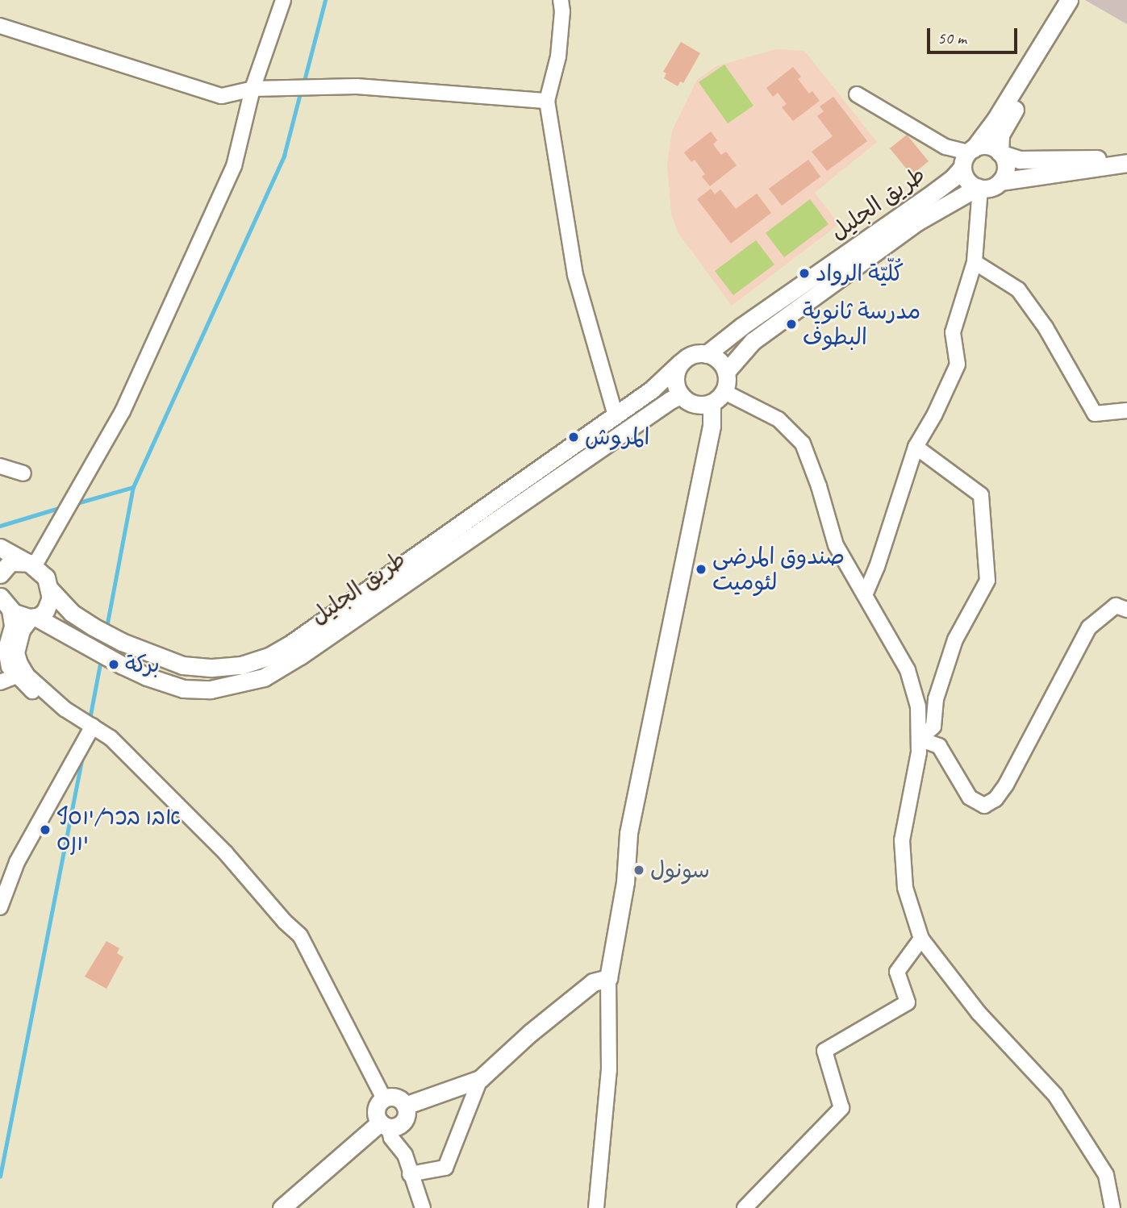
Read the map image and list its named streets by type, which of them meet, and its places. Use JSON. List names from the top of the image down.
{
  "streets": {
    "main road": ["طريق الجليل"]
  },
  "places": [
    "كُلّيّة الرواد",
    "مدرسة ثانوية البطوف",
    "المروش",
    "صندوق المرضى لئوميت",
    "بركة",
    "אבו בכר/יוסף יונס",
    "سونول"
  ],
  "scale_bar": "50 m"
}
